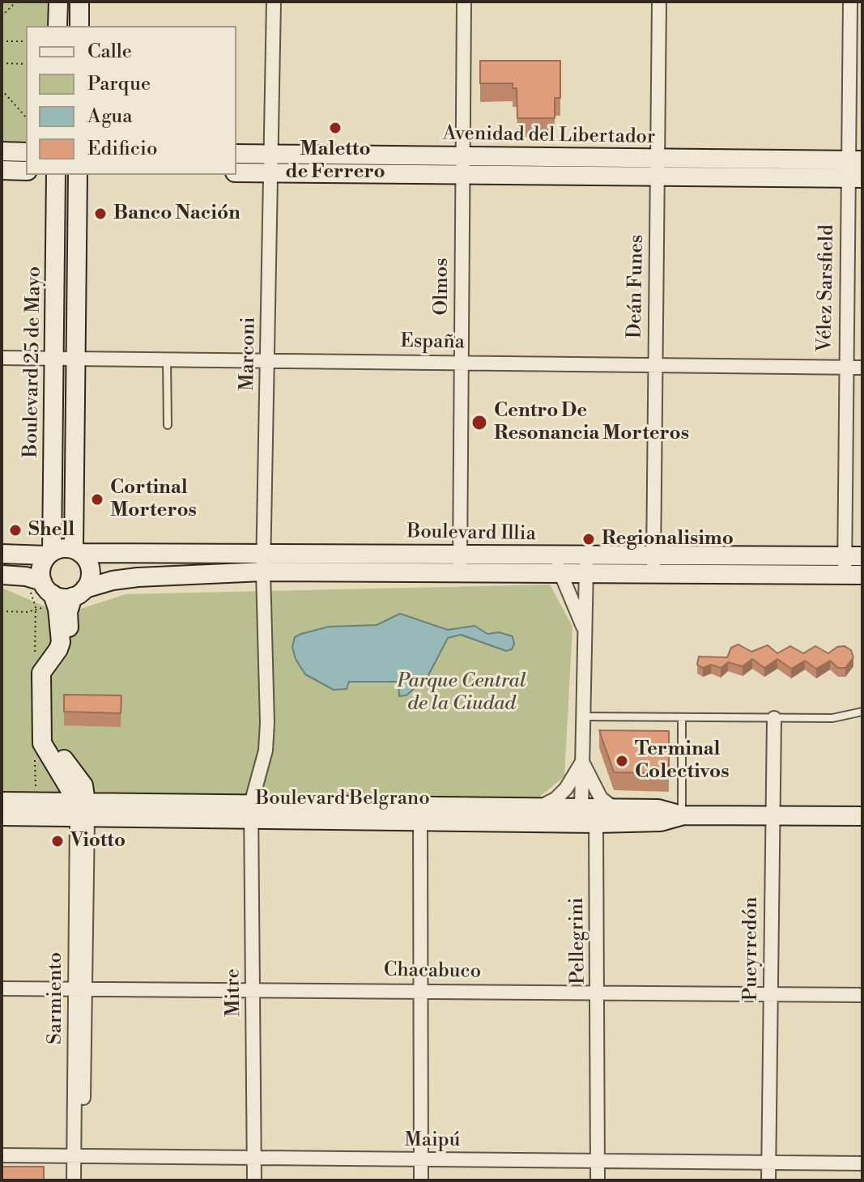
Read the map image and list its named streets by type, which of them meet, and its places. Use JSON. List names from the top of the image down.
{
  "streets": {
    "street": [
      "Avenidad del Libertador",
      "Olmos",
      "Deán Funes",
      "Vélez Sarsfield",
      "España",
      "Marconi",
      "Boulevard 25 de Mayo",
      "Boulevard Illia",
      "Boulevard Belgrano",
      "Pellegrini",
      "Pueyrredón",
      "Chacabuco",
      "Mitre",
      "Sarmiento",
      "Maipú"
    ]
  },
  "crossings": [
    ["Avenidad del Libertador", "Olmos"],
    ["Avenidad del Libertador", "Deán Funes"],
    ["Avenidad del Libertador", "Vélez Sarsfield"],
    ["Avenidad del Libertador", "Marconi"],
    ["Olmos", "España"],
    ["Olmos", "Boulevard Illia"],
    ["Deán Funes", "España"],
    ["Deán Funes", "Boulevard Illia"],
    ["Vélez Sarsfield", "España"],
    ["Vélez Sarsfield", "Boulevard Illia"],
    ["España", "Marconi"],
    ["España", "Boulevard 25 de Mayo"],
    ["Marconi", "Boulevard Illia"],
    ["Marconi", "Mitre"],
    ["Boulevard 25 de Mayo", "Boulevard Illia"],
    ["Boulevard Belgrano", "Pellegrini"],
    ["Boulevard Belgrano", "Pueyrredón"],
    ["Boulevard Belgrano", "Mitre"],
    ["Boulevard Belgrano", "Sarmiento"],
    ["Pellegrini", "Chacabuco"],
    ["Pellegrini", "Maipú"],
    ["Pueyrredón", "Chacabuco"],
    ["Pueyrredón", "Maipú"],
    ["Chacabuco", "Mitre"],
    ["Chacabuco", "Sarmiento"],
    ["Mitre", "Maipú"],
    ["Sarmiento", "Maipú"]
  ],
  "parks": ["Parque Central de la Ciudad"],
  "places": [
    "Maletto de Ferrero",
    "Banco Nación",
    "Centro De Resonancia Morteros",
    "Cortinal Morteros",
    "Shell",
    "Regionalisimo",
    "Terminal Colectivos",
    "Viotto"
  ],
  "legend": [
    "Calle",
    "Parque",
    "Agua",
    "Edificio"
  ]
}
